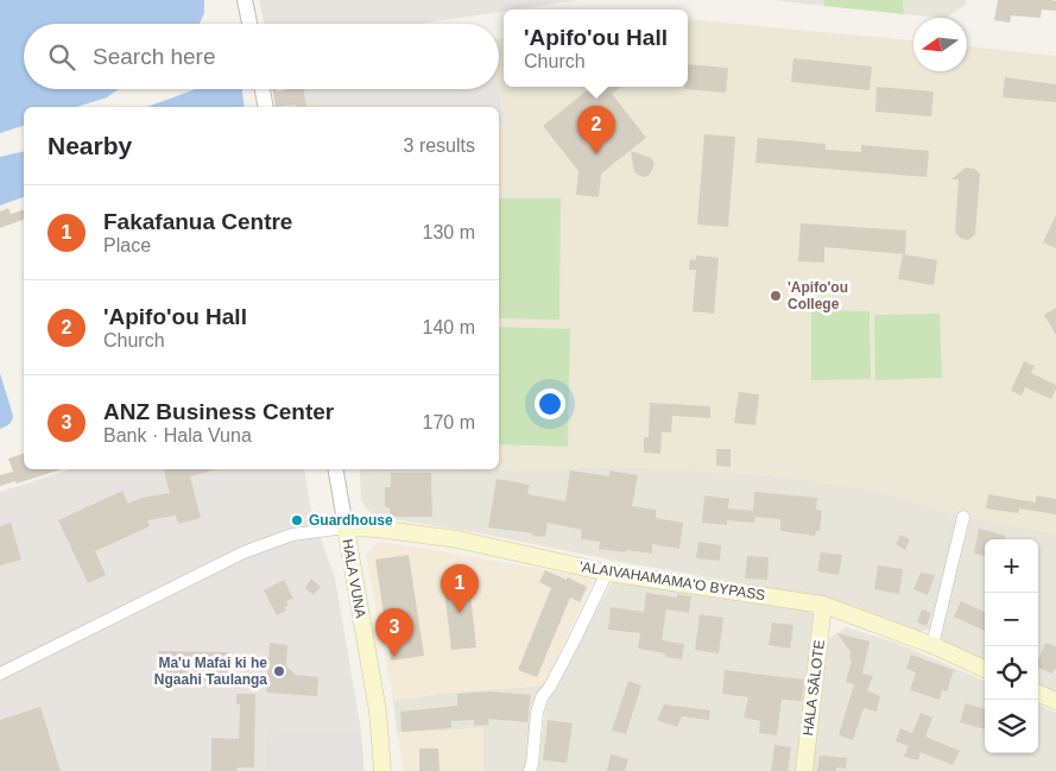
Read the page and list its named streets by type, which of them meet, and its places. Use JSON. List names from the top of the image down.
{
  "streets": {
    "main road": ["HALA VUNA", "'ALAIVAHAMAMA'O BYPASS", "HALA SĀLOTE"]
  },
  "crossings": [
    ["HALA VUNA", "'ALAIVAHAMAMA'O BYPASS"],
    ["'ALAIVAHAMAMA'O BYPASS", "HALA SĀLOTE"]
  ],
  "places": ["'Apifo'ou College", "Guardhouse", "Ma'u Mafai ki he Ngaahi Taulanga"],
  "north": "left",
  "page": {
    "popup": ["'Apifo'ou Hall", "Church"],
    "search": "Search here",
    "pins": ["2", "1", "3"],
    "heading": ["Nearby", "3 results"],
    "list": [
      {
        "mark": "1",
        "name": "Fakafanua Centre",
        "note": "Place",
        "value": "130 m"
      },
      {
        "mark": "2",
        "name": "'Apifo'ou Hall",
        "note": "Church",
        "value": "140 m"
      },
      {
        "mark": "3",
        "name": "ANZ Business Center",
        "note": "Bank · Hala Vuna",
        "value": "170 m"
      }
    ],
    "map_buttons": ["+", "−"]
  }
}
